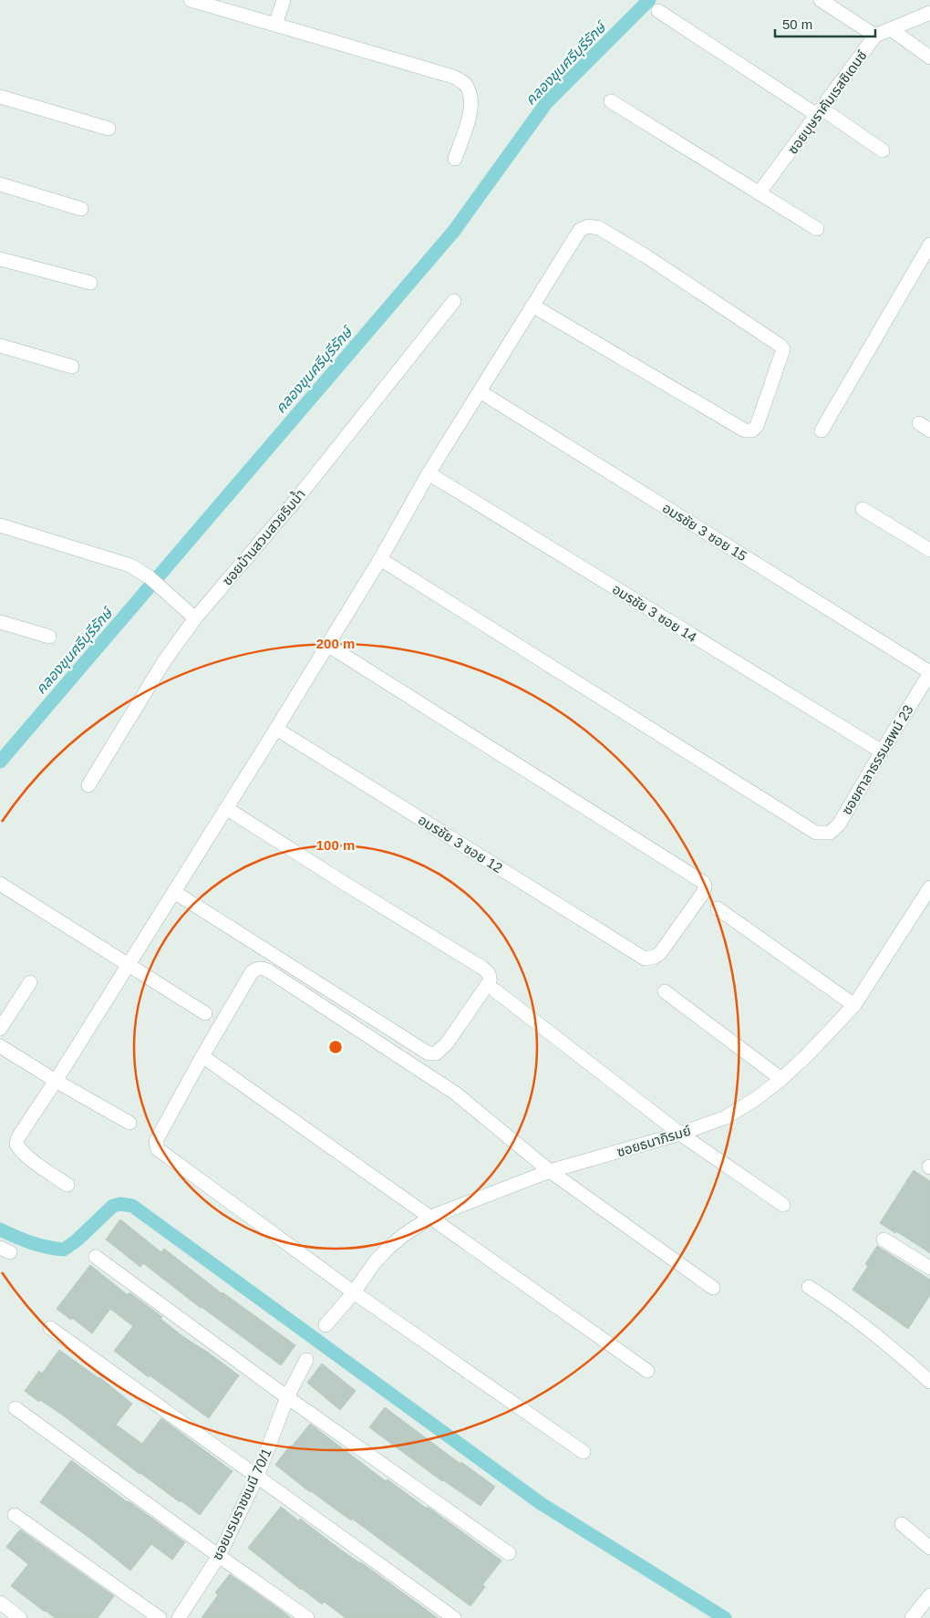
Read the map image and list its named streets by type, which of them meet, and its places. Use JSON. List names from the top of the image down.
{
  "streets": {
    "street": [
      "ซอยบุษราคัมเรสซิเดนซ์",
      "อมรชัย 3 ซอย 15",
      "ซอยบ้านสวนสวยริมน้ำ",
      "อมรชัย 3 ซอย 14",
      "ซอยศาลาธรรมสพน์ 23",
      "อมรชัย 3 ซอย 12",
      "ซอยธนาภิรมย์",
      "ซอยบรมราชชนนี 70/1"
    ]
  },
  "crossings": [
    ["อมรชัย 3 ซอย 15", "ซอยศาลาธรรมสพน์ 23"],
    ["อมรชัย 3 ซอย 14", "ซอยศาลาธรรมสพน์ 23"]
  ],
  "water": ["คลองขุนศรีบุรีรักษ์"],
  "scale_bar": "50 m",
  "rings": ["200 m", "100 m"]
}
